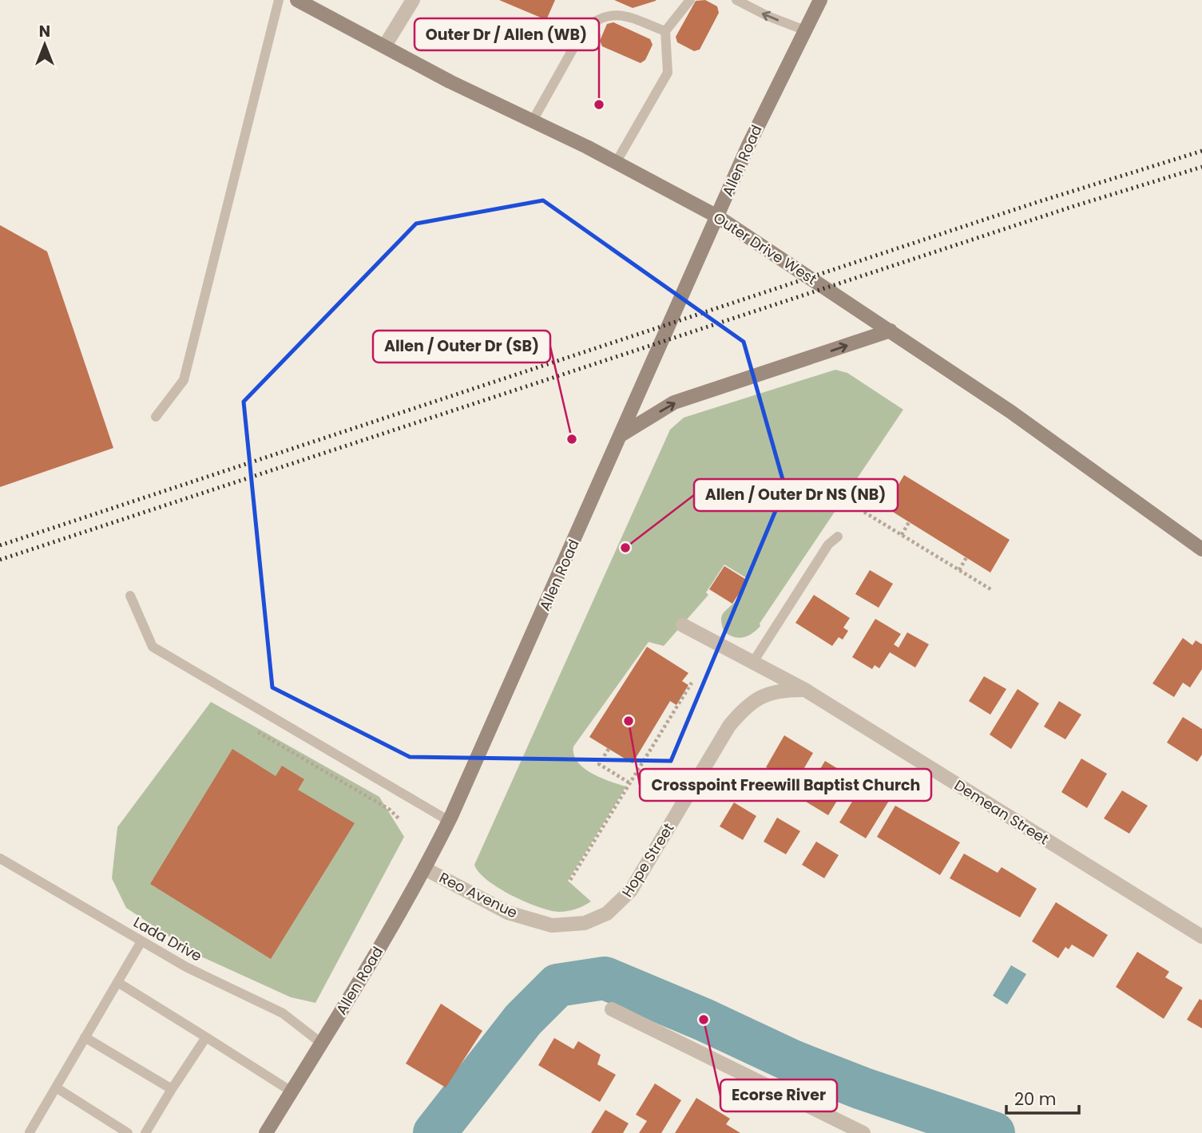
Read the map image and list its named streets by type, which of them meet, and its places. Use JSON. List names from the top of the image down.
{
  "streets": {
    "main road": ["Allen Road", "Outer Drive West"],
    "street": ["Demean Street", "Hope Street", "Reo Avenue"],
    "lane": ["Lada Drive"]
  },
  "crossings": [
    ["Allen Road", "Outer Drive West"],
    ["Allen Road", "Reo Avenue"],
    ["Allen Road", "Lada Drive"],
    ["Demean Street", "Hope Street"],
    ["Hope Street", "Reo Avenue"]
  ],
  "places": [
    "Outer Dr / Allen (WB)",
    "Allen / Outer Dr (SB)",
    "Allen / Outer Dr NS (NB)",
    "Crosspoint Freewill Baptist Church",
    "Ecorse River"
  ],
  "scale_bar": "20 m",
  "north": "top"
}
